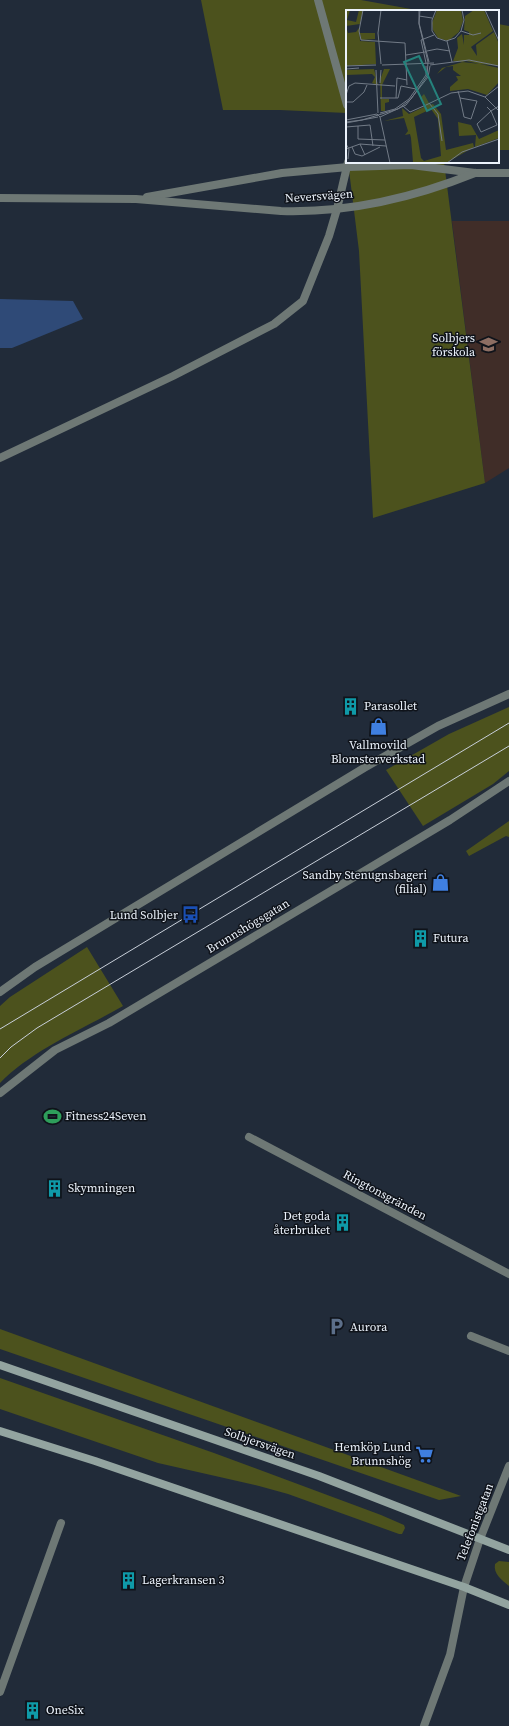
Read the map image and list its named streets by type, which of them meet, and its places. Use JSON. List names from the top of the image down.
{
  "streets": {
    "main road": ["Solbjersvägen"],
    "street": [
      "Neversvägen",
      "Brunnshögsgatan",
      "Ringtonsgränden",
      "Telefonistgatan"
    ]
  },
  "crossings": [
    ["Solbjersvägen", "Telefonistgatan"]
  ],
  "places": {
    "school or university": ["Solbjers förskola"],
    "building": [
      "Parasollet",
      "Futura",
      "Skymningen",
      "Det goda återbruket",
      "Lagerkransen 3",
      "OneSix"
    ],
    "shop": ["Vallmovild Blomsterverkstad", "Sandby Stenugnsbageri (filial)"],
    "bus stop": ["Lund Solbjer"],
    "sports": ["Fitness24Seven"],
    "parking": ["Aurora"],
    "supermarket": ["Hemköp Lund Brunnshög"]
  }
}
